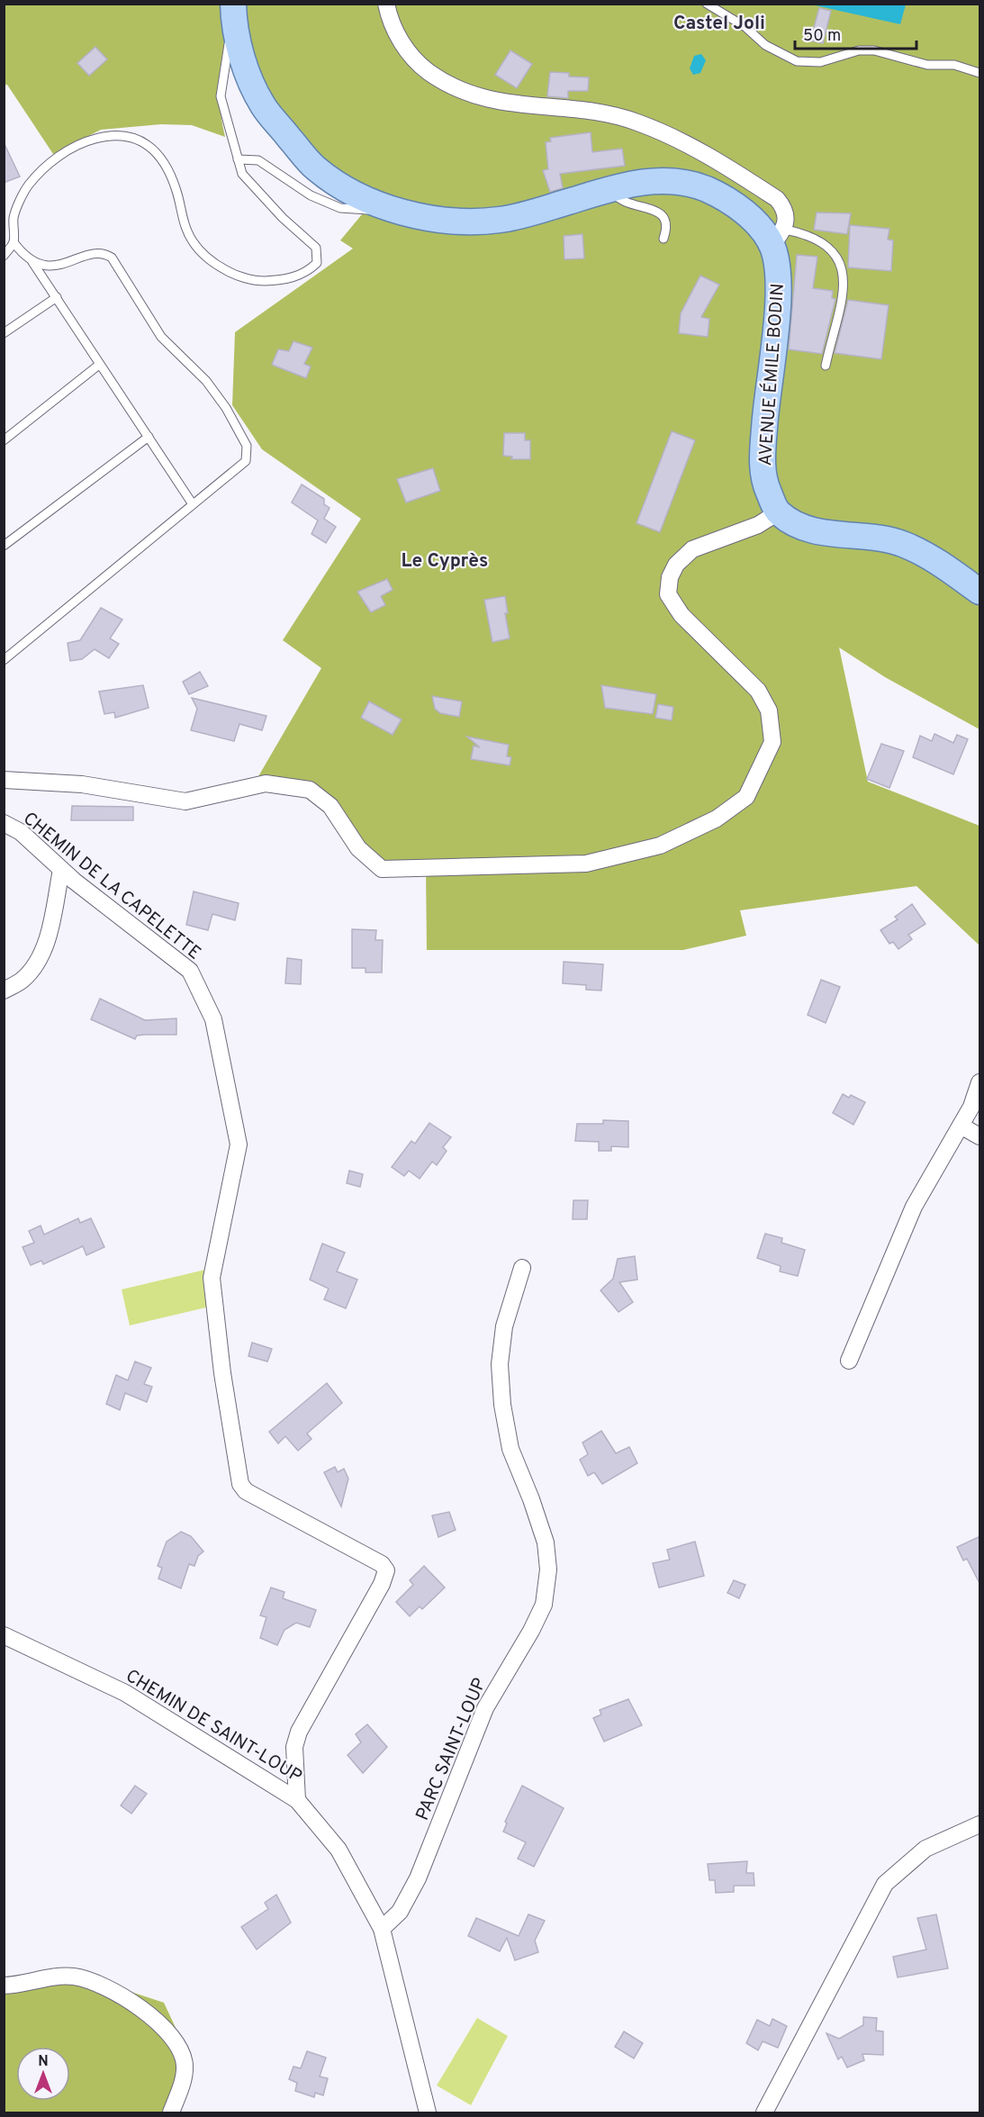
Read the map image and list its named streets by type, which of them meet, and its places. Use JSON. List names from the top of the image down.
{
  "streets": {
    "main road": ["AVENUE ÉMILE BODIN"],
    "street": ["CHEMIN DE LA CAPELETTE", "CHEMIN DE SAINT-LOUP", "PARC SAINT-LOUP"]
  },
  "crossings": [
    ["CHEMIN DE LA CAPELETTE", "CHEMIN DE SAINT-LOUP"],
    ["CHEMIN DE SAINT-LOUP", "PARC SAINT-LOUP"]
  ],
  "districts": ["Castel Joli", "Le Cyprès"],
  "scale_bar": "50 m",
  "north": "top"
}
